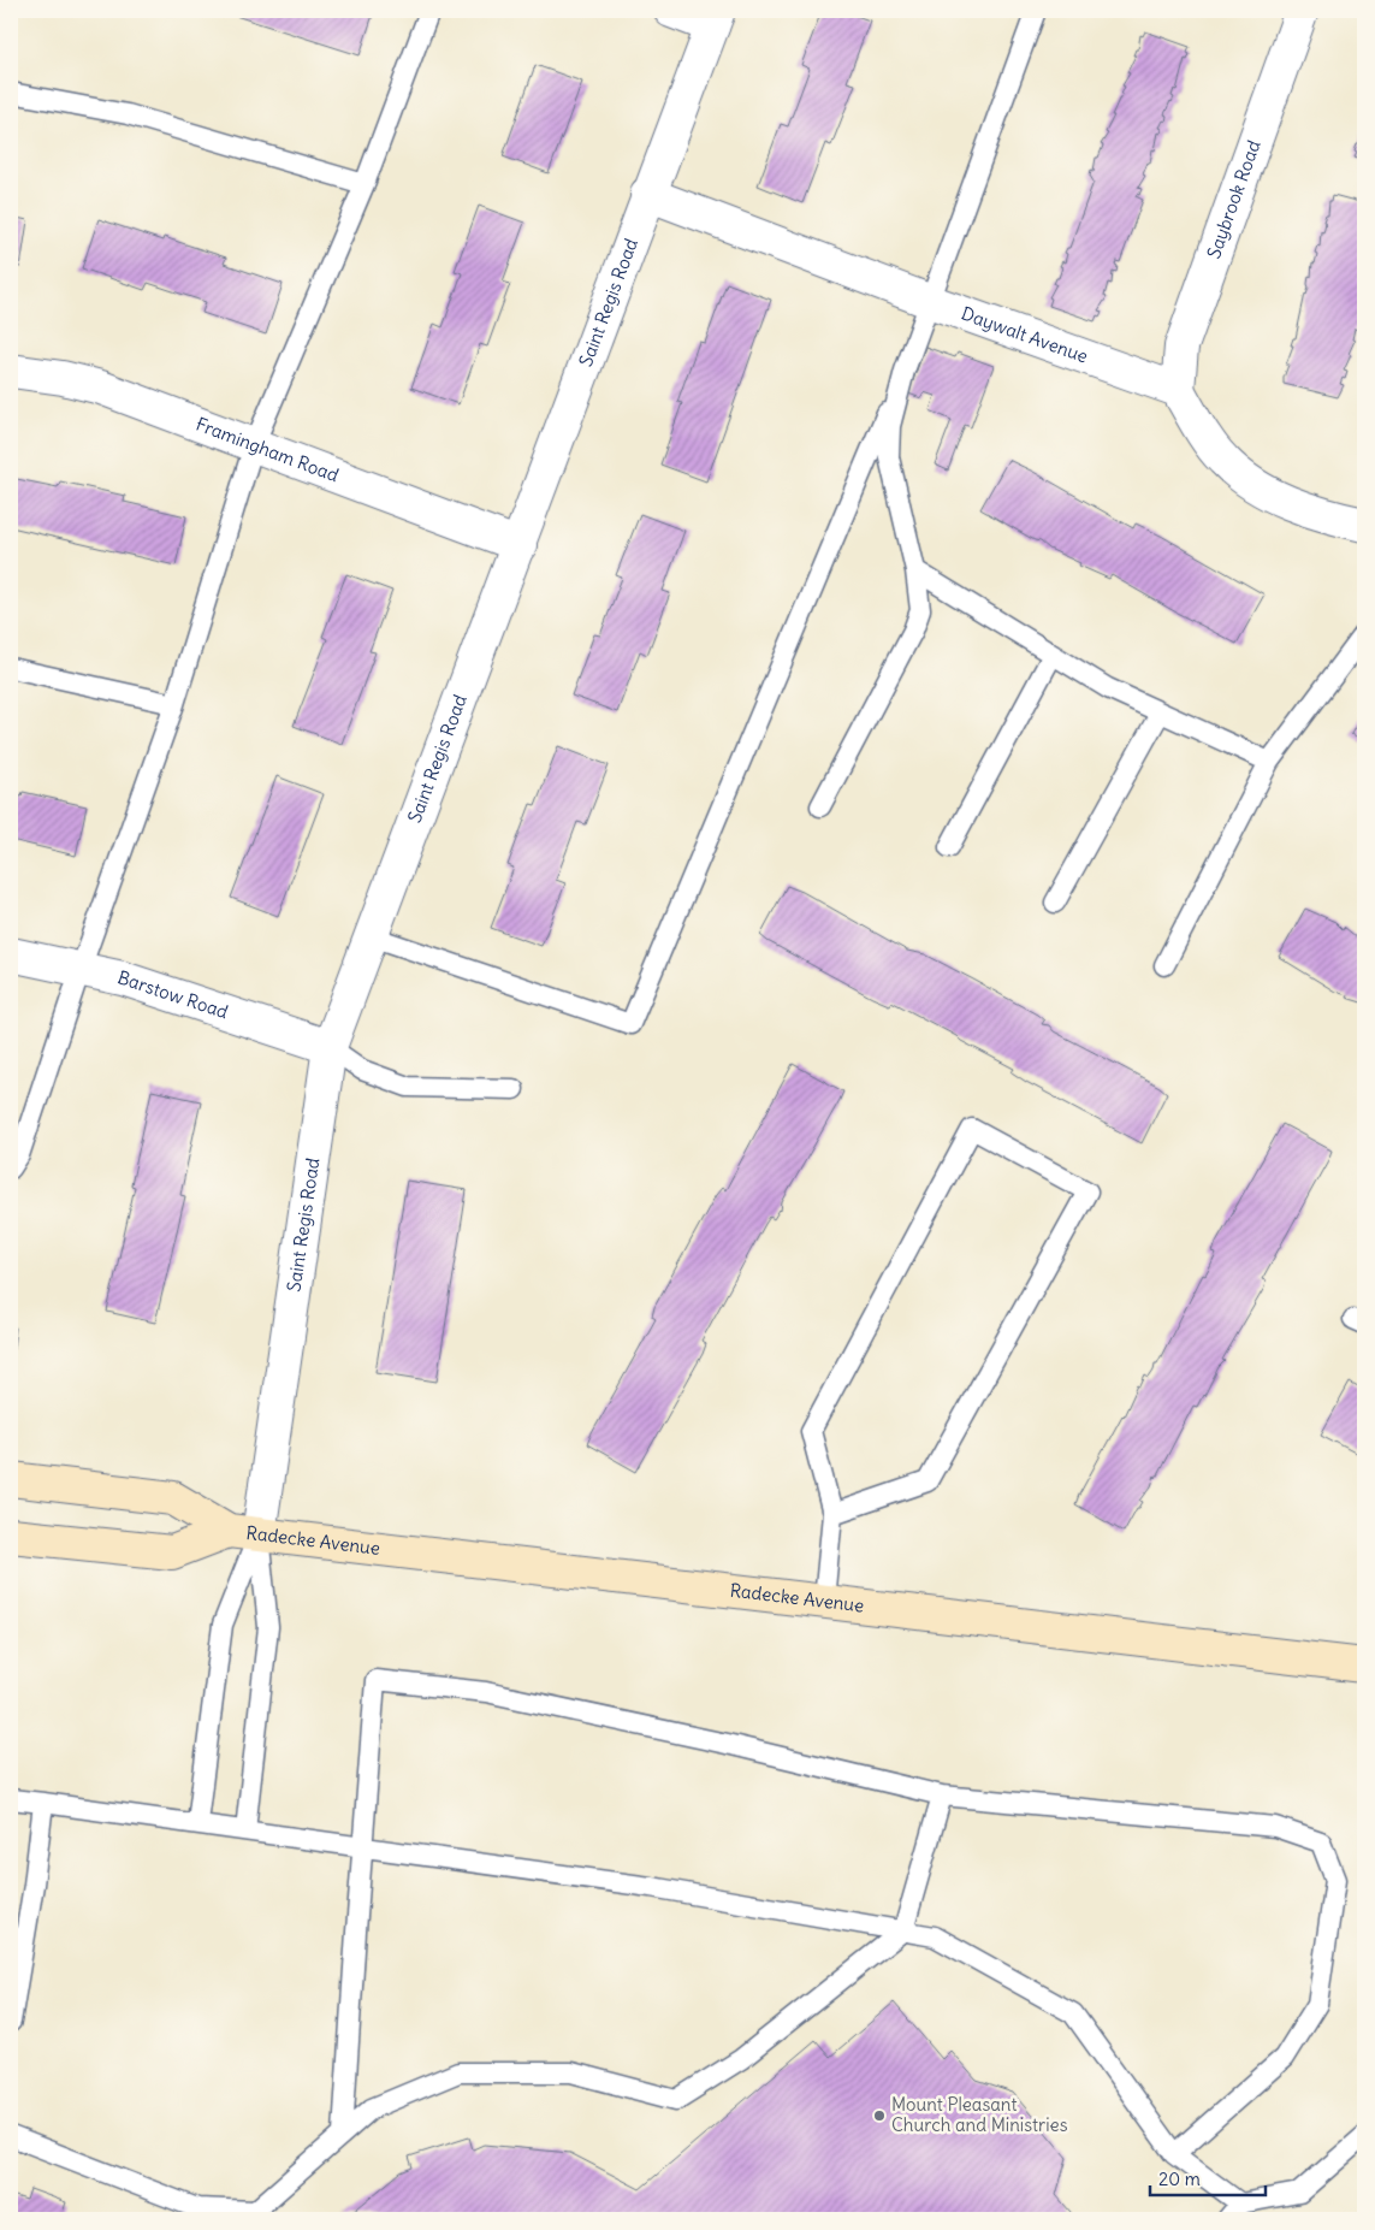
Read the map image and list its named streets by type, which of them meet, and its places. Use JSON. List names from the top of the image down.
{
  "streets": {
    "street": [
      "Saybrook Road",
      "Saint Regis Road",
      "Daywalt Avenue",
      "Framingham Road",
      "Barstow Road",
      "Radecke Avenue"
    ]
  },
  "crossings": [
    ["Saybrook Road", "Daywalt Avenue"],
    ["Saint Regis Road", "Daywalt Avenue"],
    ["Saint Regis Road", "Framingham Road"],
    ["Saint Regis Road", "Barstow Road"],
    ["Saint Regis Road", "Radecke Avenue"]
  ],
  "places": ["Mount Pleasant Church and Ministries"],
  "scale_bar": "20 m"
}
